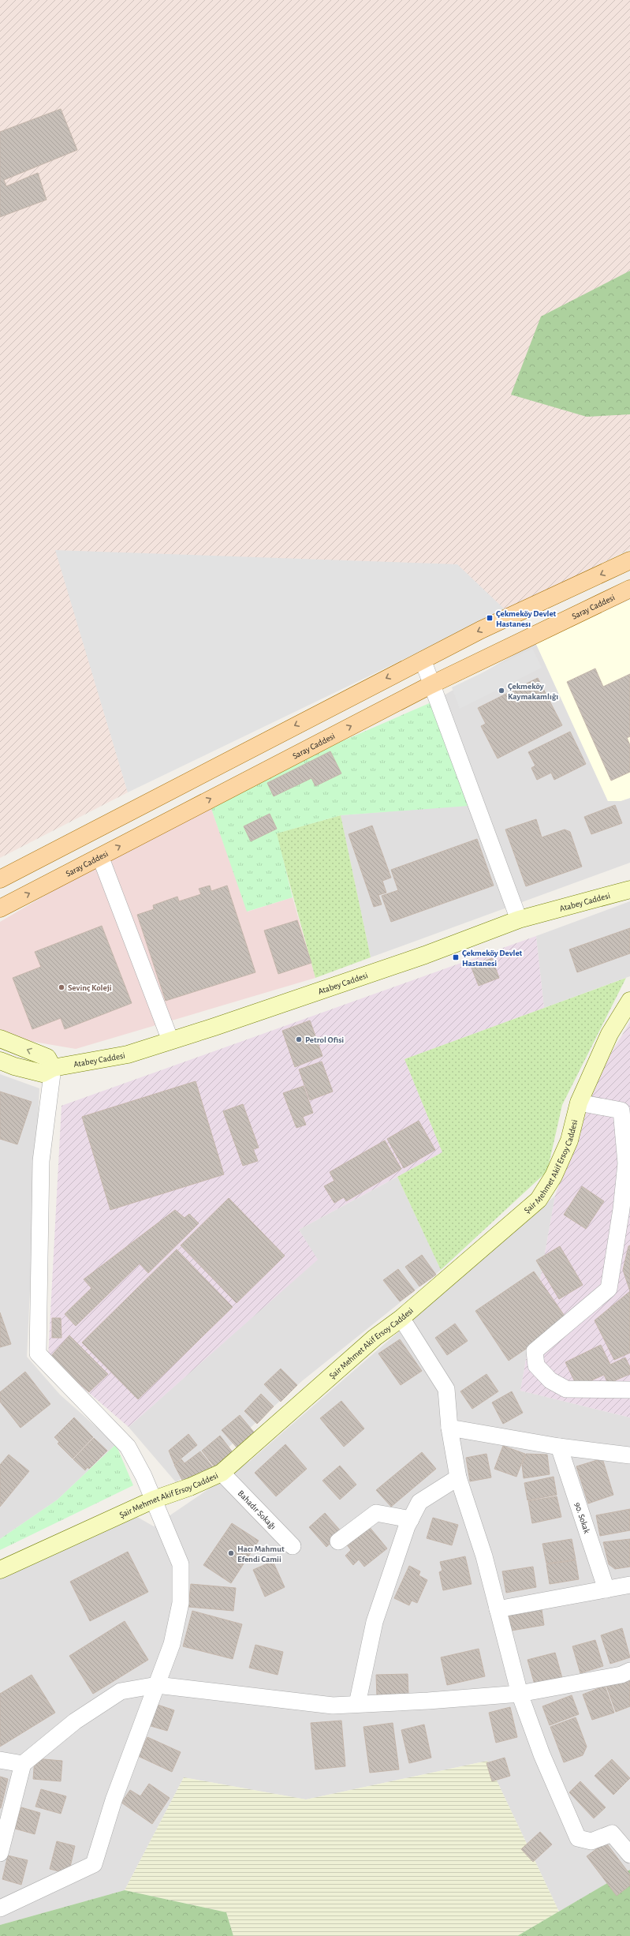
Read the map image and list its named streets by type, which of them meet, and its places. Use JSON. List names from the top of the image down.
{
  "streets": {
    "main road": ["Saray Caddesi"],
    "street": [
      "Atabey Caddesi",
      "Şair Mehmet Akif Ersoy Caddesi",
      "Bahadır Sokağı",
      "90. Sokak"
    ]
  },
  "crossings": [
    ["Şair Mehmet Akif Ersoy Caddesi", "Bahadır Sokağı"]
  ],
  "places": {
    "transit": ["Çekmeköy Devlet Hastanesı", "Çekmeköy Devlet Hastanesi"],
    "other": [
      "Çekmeköy Kaymakamlığı",
      "Sevinç Koleji",
      "Petrol Ofisi",
      "Hacı Mahmut Efendi Camii"
    ]
  }
}
